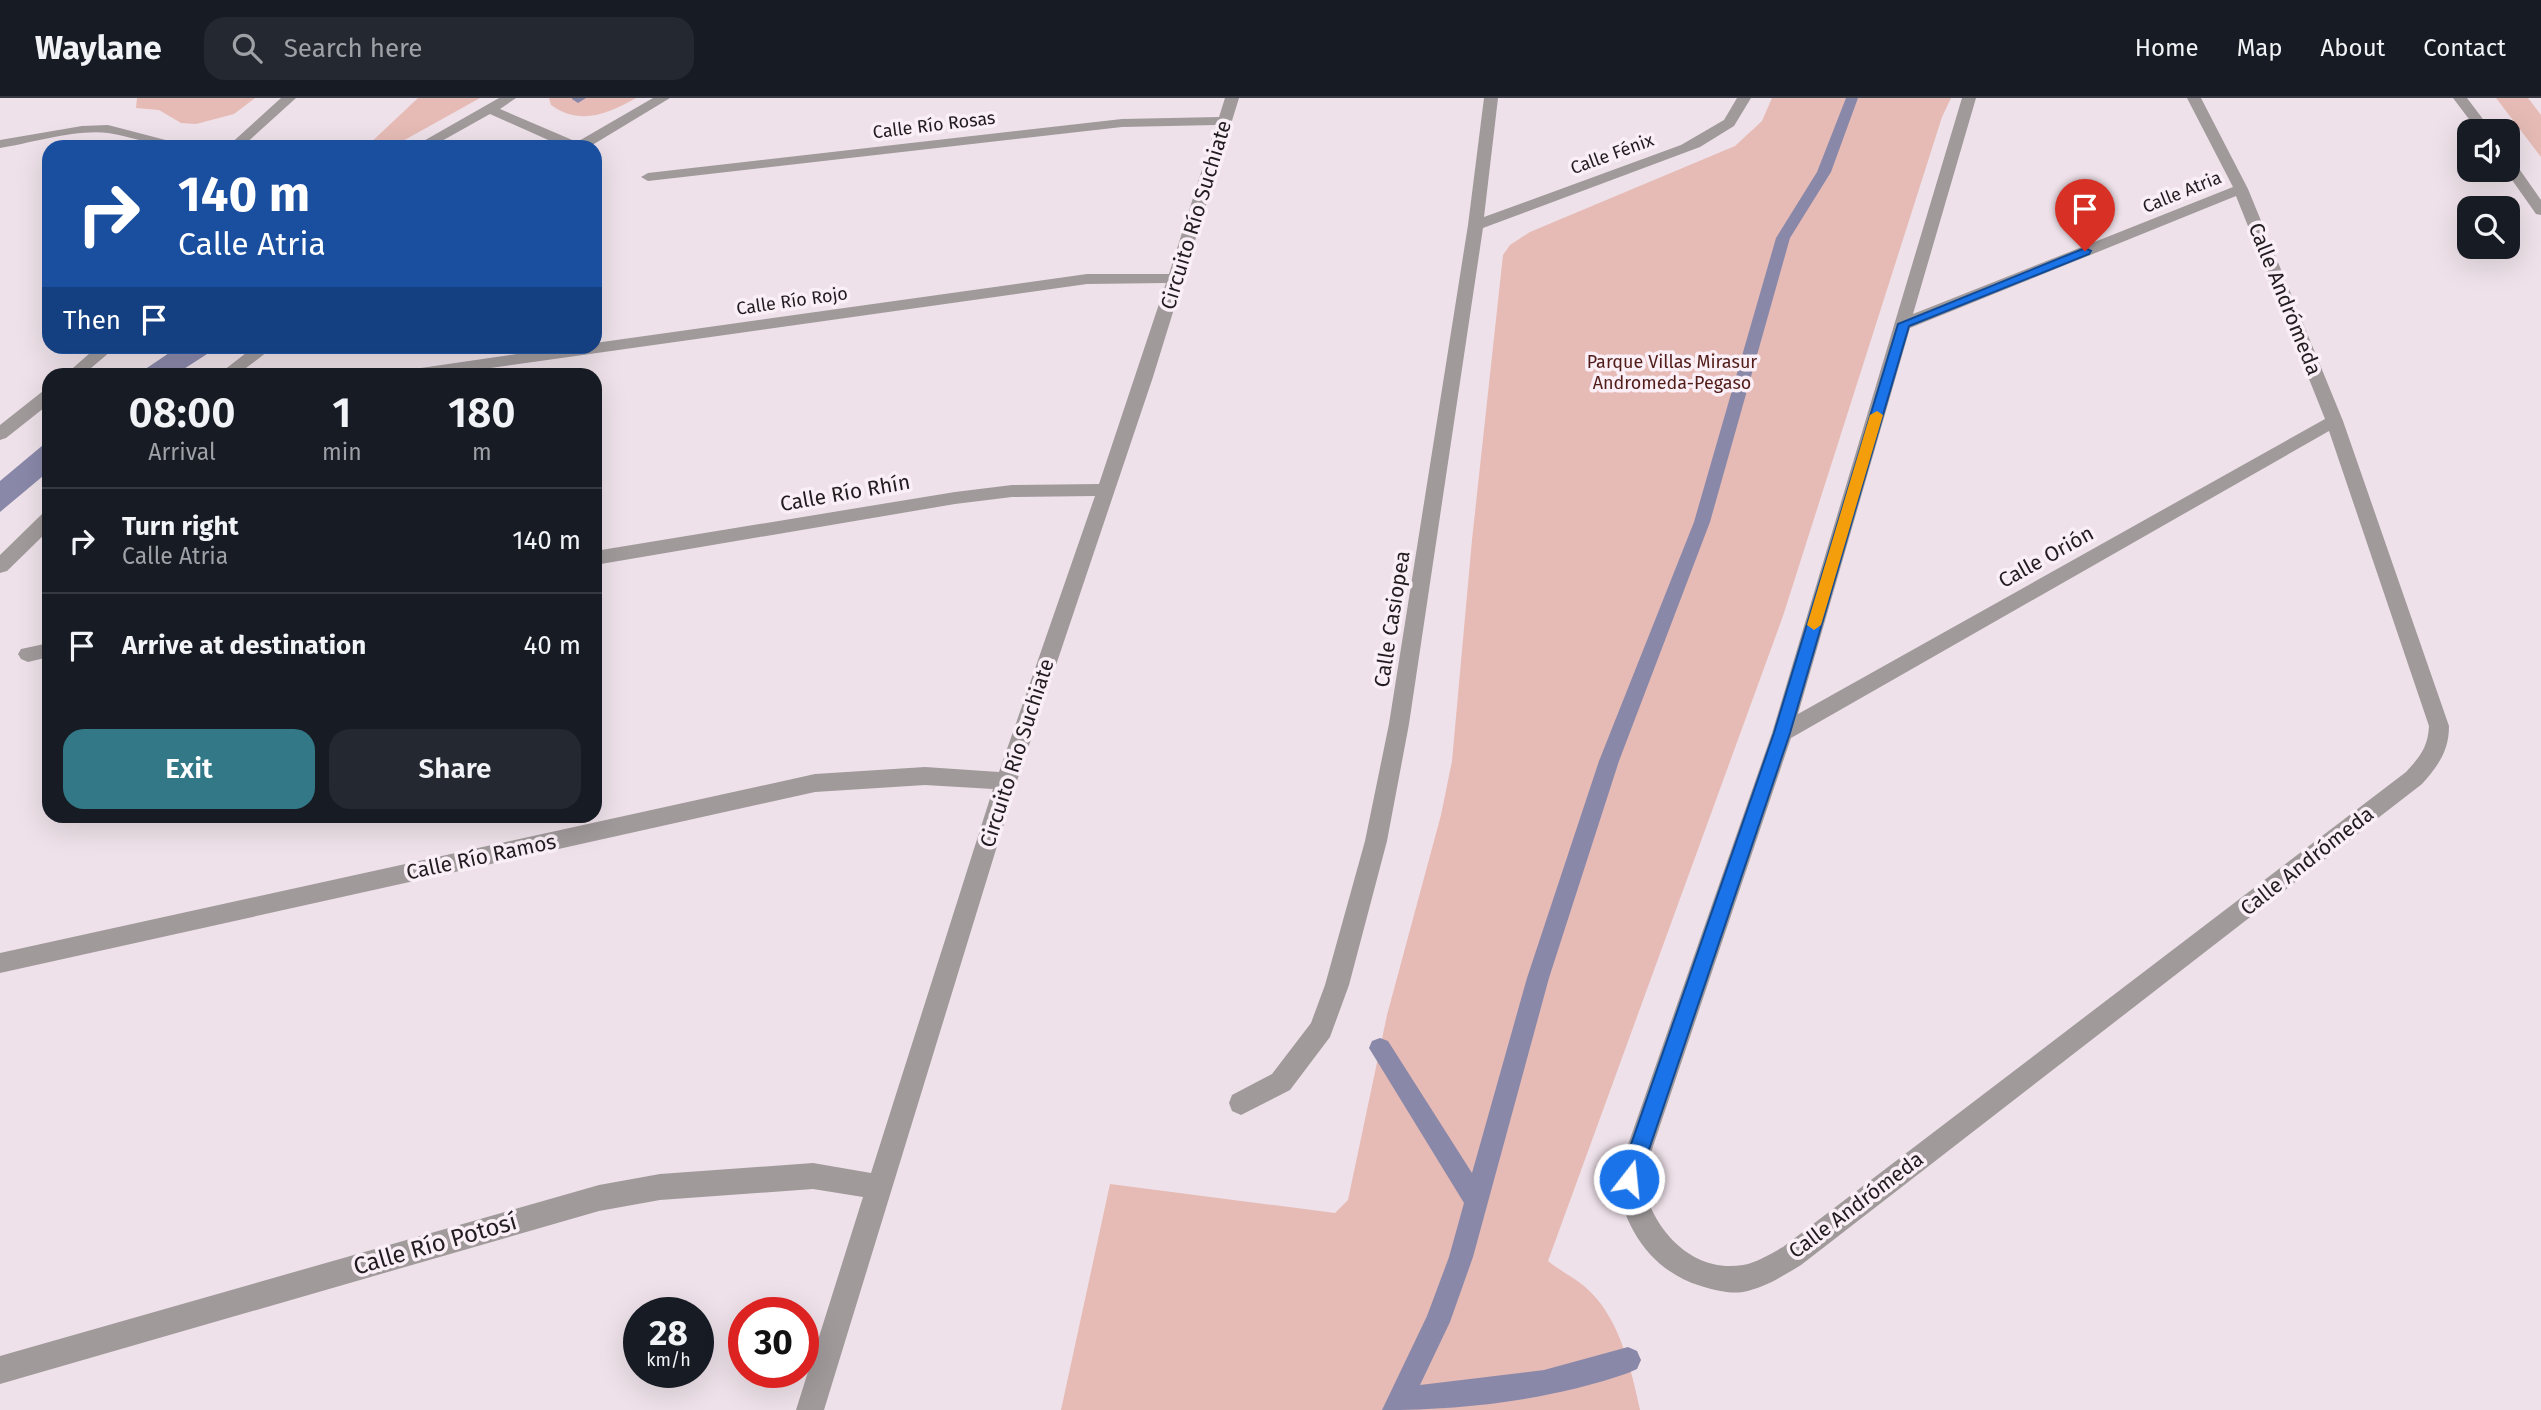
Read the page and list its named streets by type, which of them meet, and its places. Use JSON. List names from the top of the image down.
{
  "streets": {
    "street": [
      "Calle Río Rosas",
      "Calle Fénix",
      "Calle Atria",
      "Circuito Río Suchiate",
      "Calle Andrómeda",
      "Calle Río Rojo",
      "Calle Río Rhín",
      "Calle Orión",
      "Calle Casiopea",
      "Calle Río Ramos",
      "Calle Río Potosí"
    ]
  },
  "crossings": [
    ["Calle Río Rosas", "Circuito Río Suchiate"],
    ["Calle Fénix", "Calle Casiopea"],
    ["Calle Atria", "Calle Andrómeda"],
    ["Circuito Río Suchiate", "Calle Río Rojo"],
    ["Circuito Río Suchiate", "Calle Río Rhín"],
    ["Circuito Río Suchiate", "Calle Río Ramos"],
    ["Circuito Río Suchiate", "Calle Río Potosí"],
    ["Calle Andrómeda", "Calle Orión"]
  ],
  "parks": ["Parque Villas Mirasur Andromeda-Pegaso"],
  "page": {
    "header": "Waylane",
    "search": "Search here",
    "nav": [
      "Home",
      "Map",
      "About",
      "Contact"
    ],
    "turn": ["140 m", "Calle Atria"],
    "then": "Then",
    "eta": [
      "08:00",
      "Arrival",
      "1",
      "min",
      "180",
      "m"
    ],
    "list": [
      {
        "name": "Turn right",
        "note": "Calle Atria",
        "value": "140 m"
      },
      {
        "name": "Arrive at destination",
        "value": "40 m"
      }
    ],
    "buttons": ["Exit", "Share"],
    "speed": "28 km/h",
    "limit": "30"
  }
}
